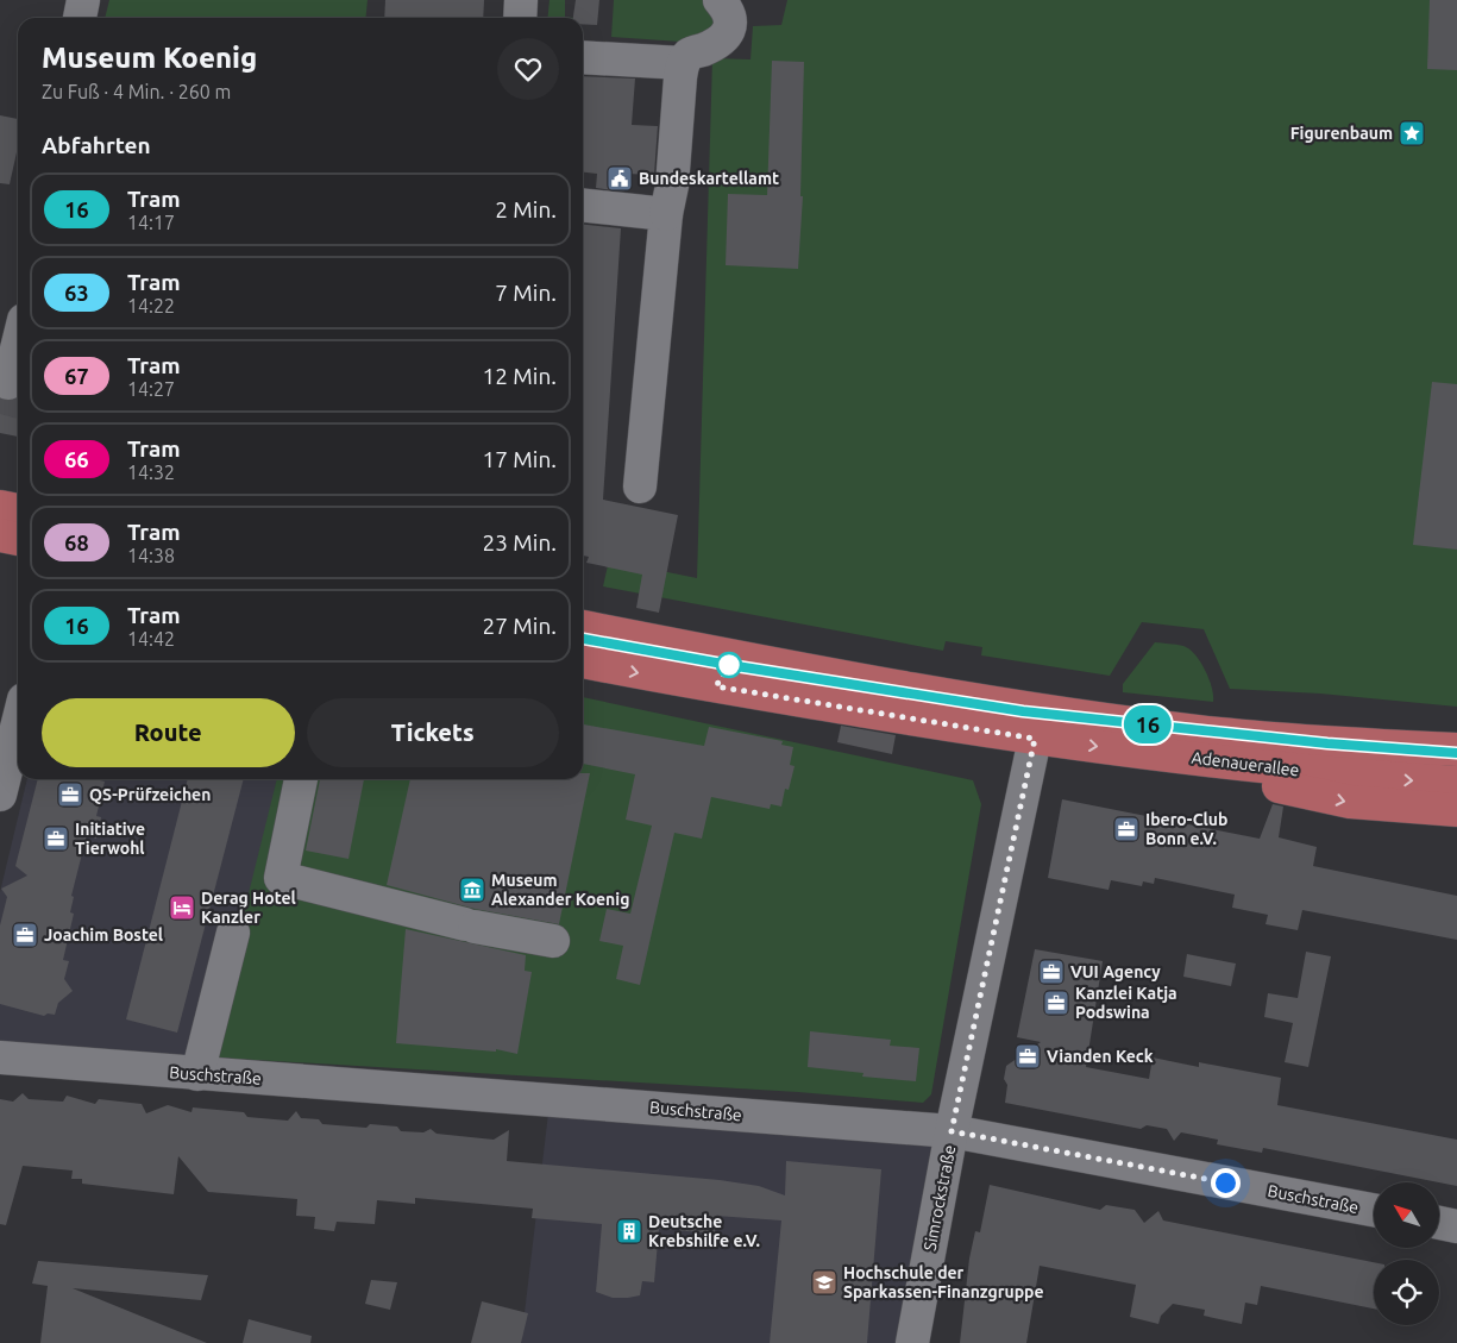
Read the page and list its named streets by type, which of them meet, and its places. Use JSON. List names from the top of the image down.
{
  "streets": {
    "main road": ["Adenauerallee"],
    "street": ["Buschstraße", "Simrockstraße"]
  },
  "crossings": [
    ["Adenauerallee", "Simrockstraße"],
    ["Buschstraße", "Simrockstraße"]
  ],
  "places": {
    "place": ["Figurenbaum"],
    "public building": ["Bundeskartellamt"],
    "office": [
      "QS-Prüfzeichen",
      "Ibero-Club Bonn e.V.",
      "Initiative Tierwohl",
      "Joachim Bostel",
      "VUI Agency",
      "Kanzlei Katja Podswina",
      "Vianden Keck"
    ],
    "museum": ["Museum Alexander Koenig"],
    "hotel": ["Derag Hotel Kanzler"],
    "building": ["Deutsche Krebshilfe e.V."],
    "school or university": ["Hochschule der Sparkassen-Finanzgruppe"]
  },
  "lines": ["tram line 16"],
  "north": "top left",
  "page": {
    "on_map": "16",
    "heading": [
      ["Museum Koenig", "Zu Fuß · 4 Min. · 260 m"],
      "Abfahrten"
    ],
    "list": [
      {
        "mark": "16",
        "name": "Tram",
        "note": "14:17",
        "value": "2 Min."
      },
      {
        "mark": "63",
        "name": "Tram",
        "note": "14:22",
        "value": "7 Min."
      },
      {
        "mark": "67",
        "name": "Tram",
        "note": "14:27",
        "value": "12 Min."
      },
      {
        "mark": "66",
        "name": "Tram",
        "note": "14:32",
        "value": "17 Min."
      },
      {
        "mark": "68",
        "name": "Tram",
        "note": "14:38",
        "value": "23 Min."
      },
      {
        "mark": "16",
        "name": "Tram",
        "note": "14:42",
        "value": "27 Min."
      }
    ],
    "buttons": ["Route", "Tickets"]
  }
}
